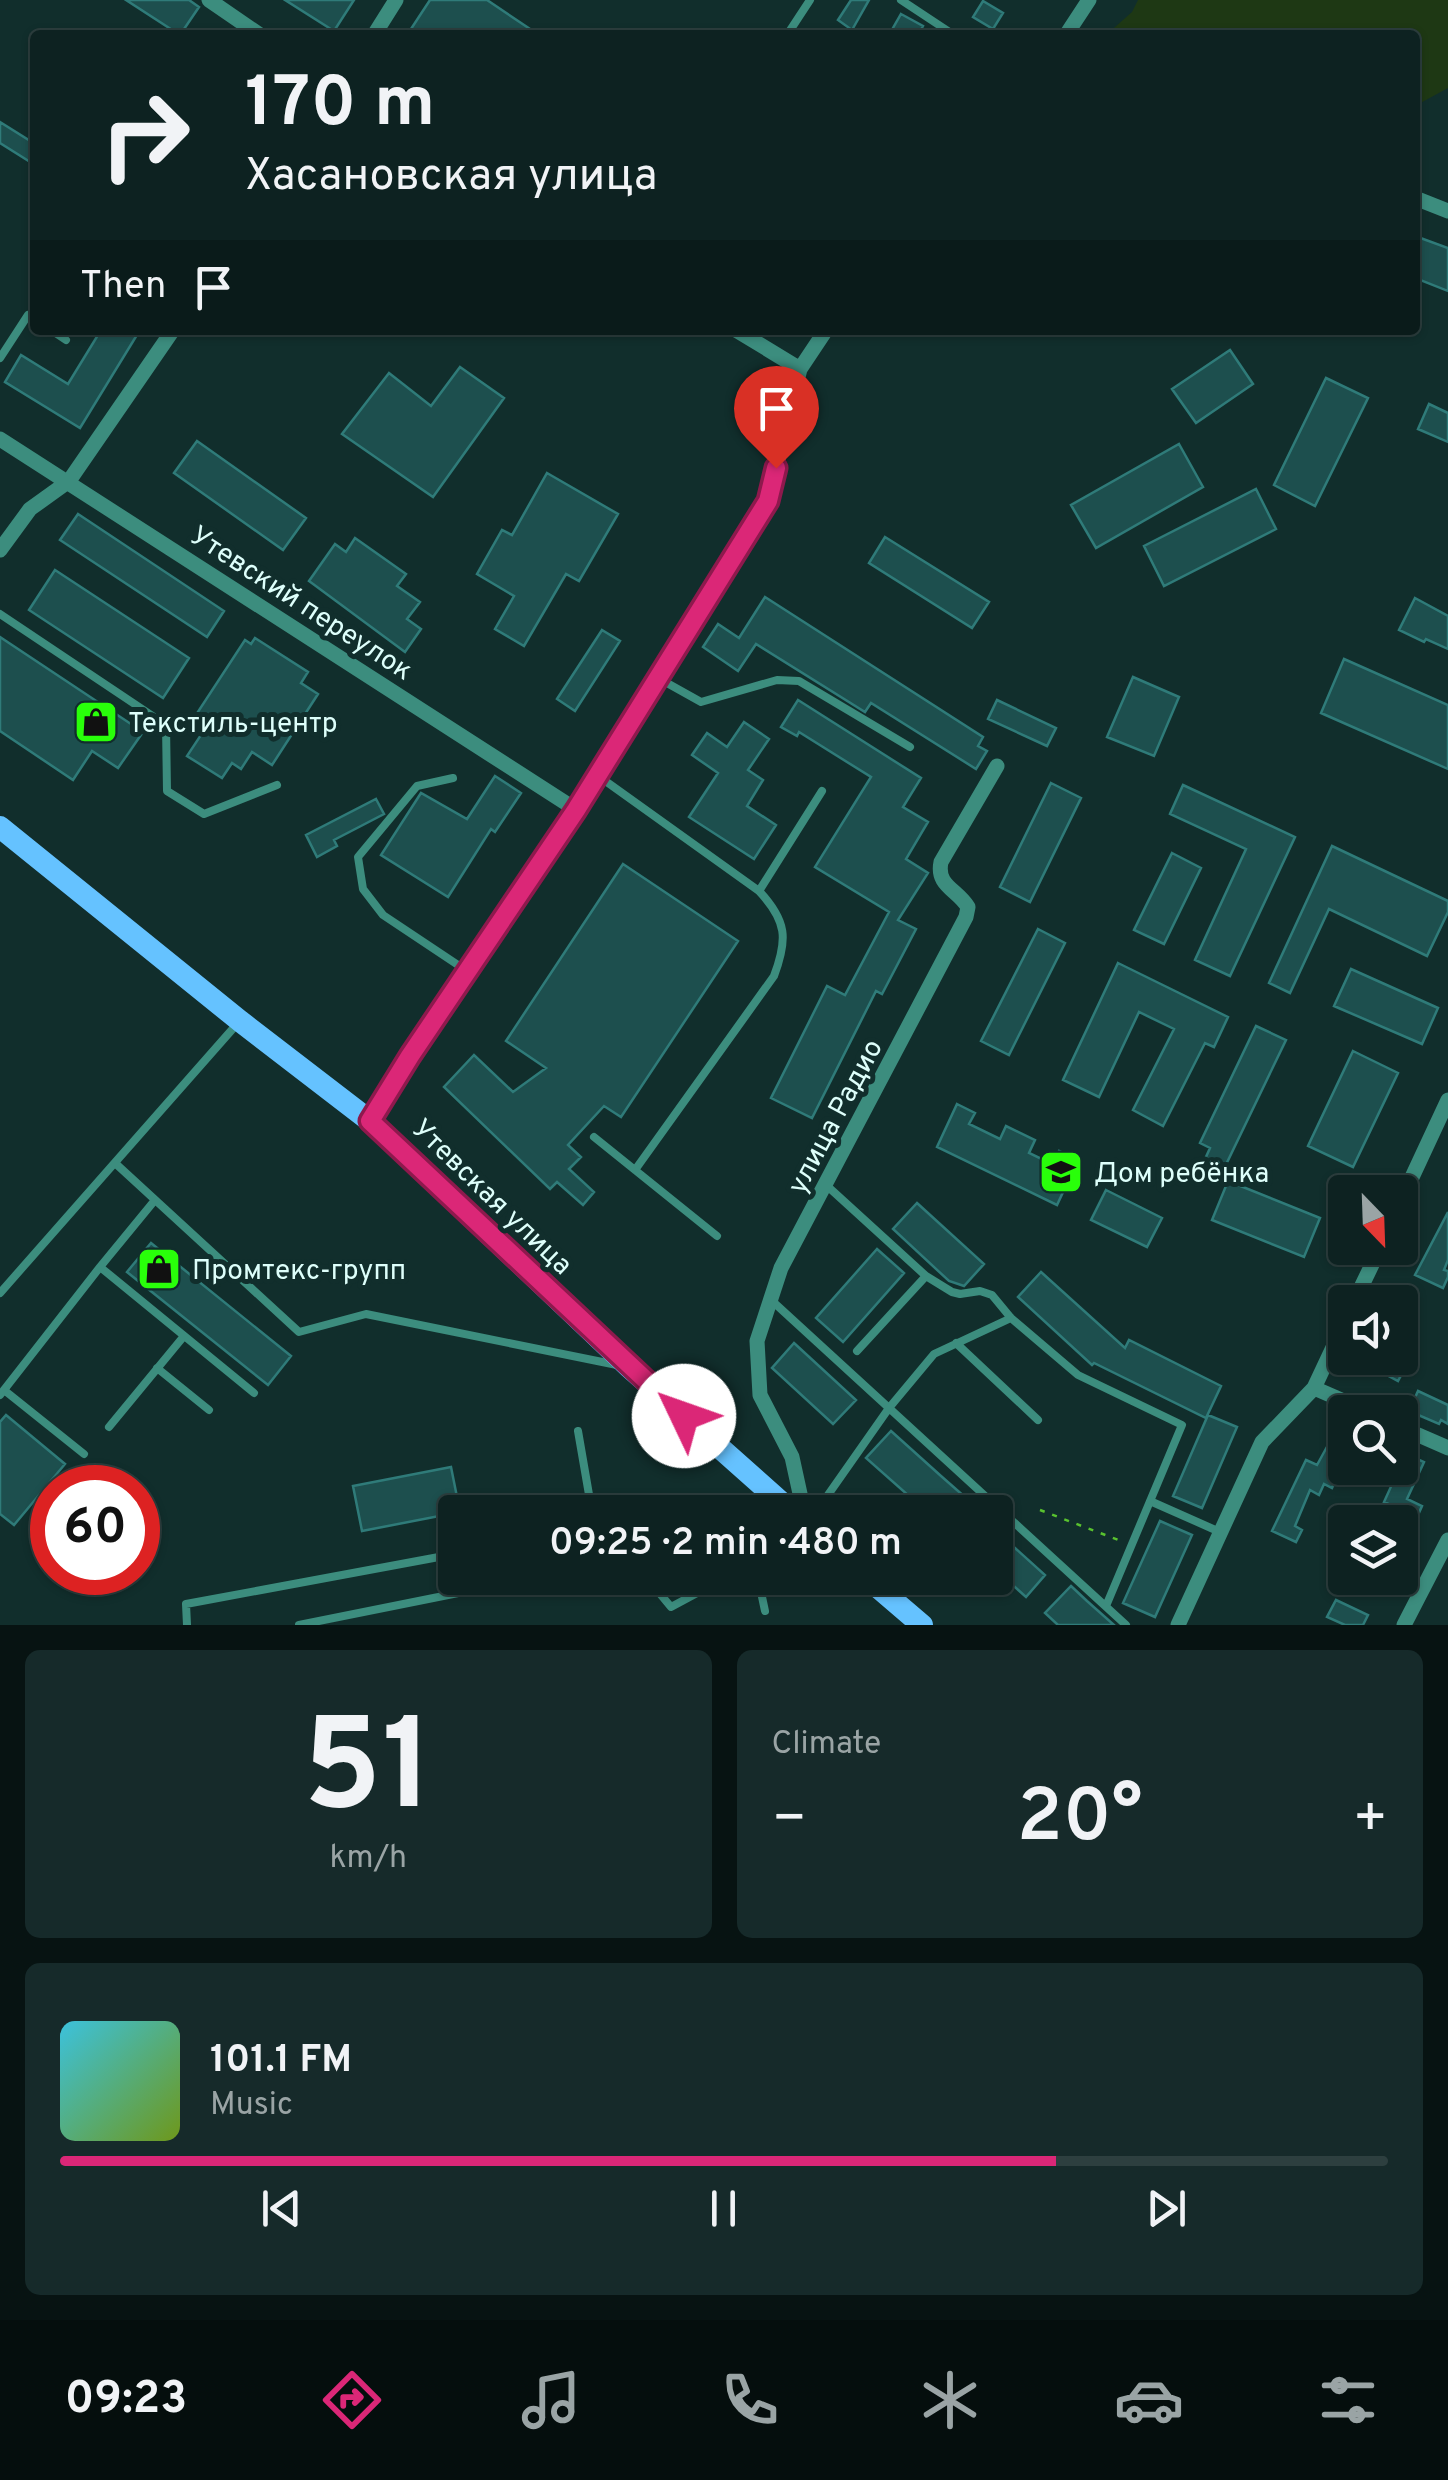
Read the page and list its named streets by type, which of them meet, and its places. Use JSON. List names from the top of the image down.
{
  "streets": {
    "main road": ["Утевская улица"],
    "street": ["Утевский переулок", "улица Радио"]
  },
  "places": {
    "shop": ["Текстиль-центр", "Промтекс-групп"],
    "school or university": ["Дом ребёнка"]
  },
  "north": "bottom right",
  "page": {
    "turn": ["170 m", "Хасановская улица"],
    "then": "Then",
    "limit": "60",
    "trip": "09:25 · 2 min · 480 m",
    "tile": [
      ["51", "km/h"],
      "Climate"
    ],
    "heat": ["−", "20°", "+"],
    "song": ["101.1 FM", "Music"],
    "tabs": "09:23"
  }
}
